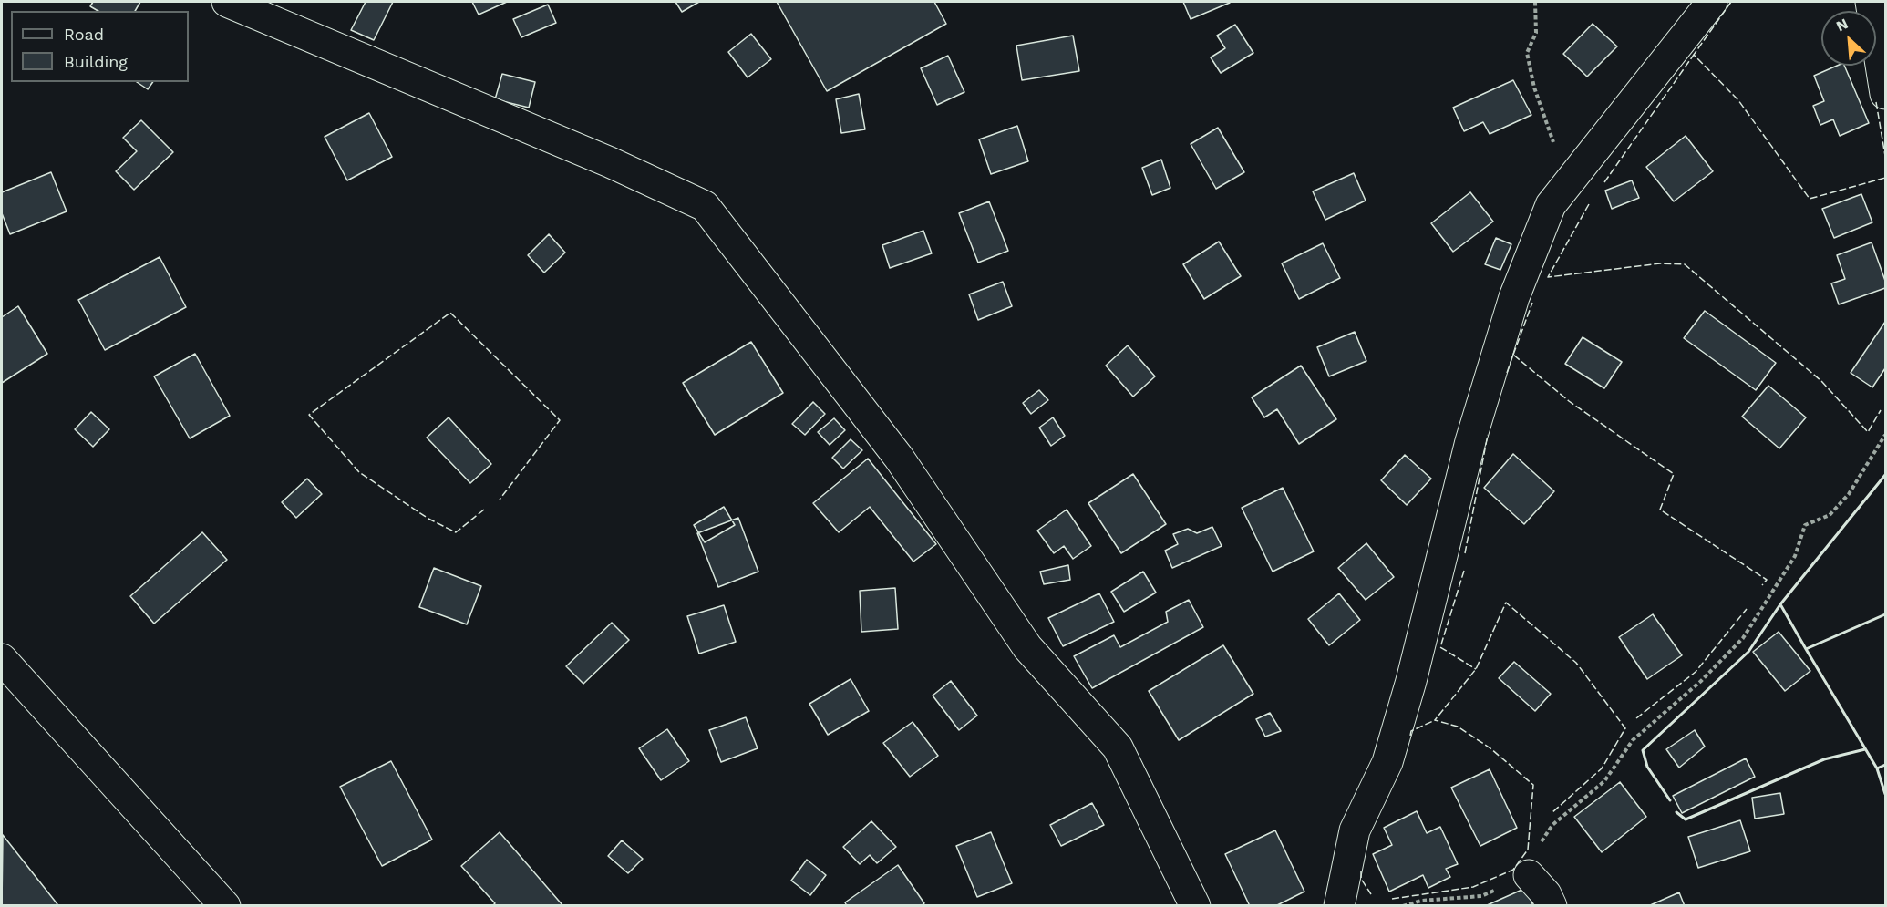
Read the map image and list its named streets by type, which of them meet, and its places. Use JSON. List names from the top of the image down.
{
  "legend": ["Road", "Building"],
  "north": "top left"
}
